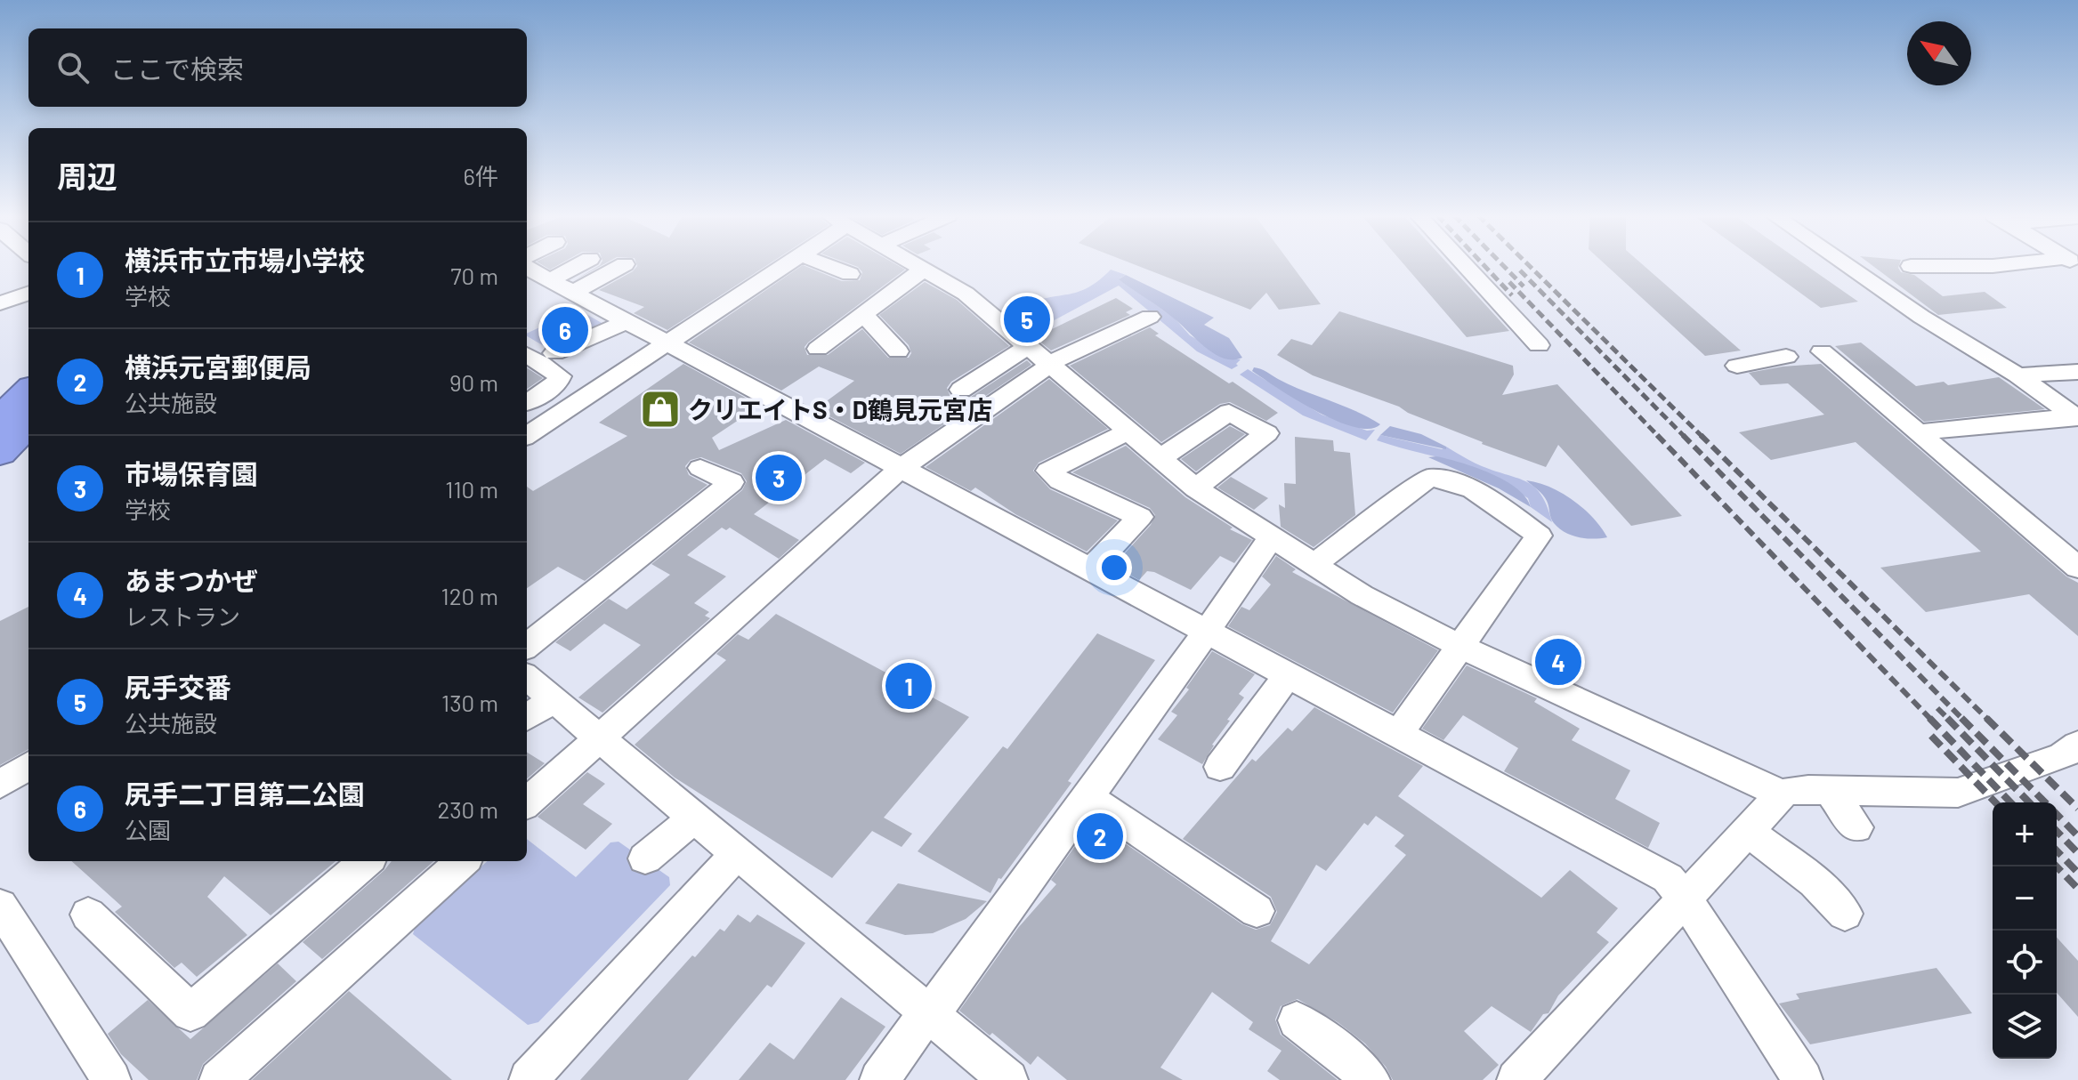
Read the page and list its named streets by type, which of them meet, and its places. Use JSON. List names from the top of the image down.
{
  "places": {
    "shop": ["クリエイトS・D鶴見元宮店"]
  },
  "north": "top left",
  "page": {
    "search": "ここで検索",
    "heading": ["周辺", "6件"],
    "list": [
      {
        "mark": "1",
        "name": "横浜市立市場小学校",
        "note": "学校",
        "value": "70 m"
      },
      {
        "mark": "2",
        "name": "横浜元宮郵便局",
        "note": "公共施設",
        "value": "90 m"
      },
      {
        "mark": "3",
        "name": "市場保育園",
        "note": "学校",
        "value": "110 m"
      },
      {
        "mark": "4",
        "name": "あまつかぜ",
        "note": "レストラン",
        "value": "120 m"
      },
      {
        "mark": "5",
        "name": "尻手交番",
        "note": "公共施設",
        "value": "130 m"
      },
      {
        "mark": "6",
        "name": "尻手二丁目第二公園",
        "note": "公園",
        "value": "230 m"
      }
    ],
    "pins": [
      "5",
      "6",
      "3",
      "4",
      "1",
      "2"
    ],
    "map_buttons": ["+", "−"]
  }
}
